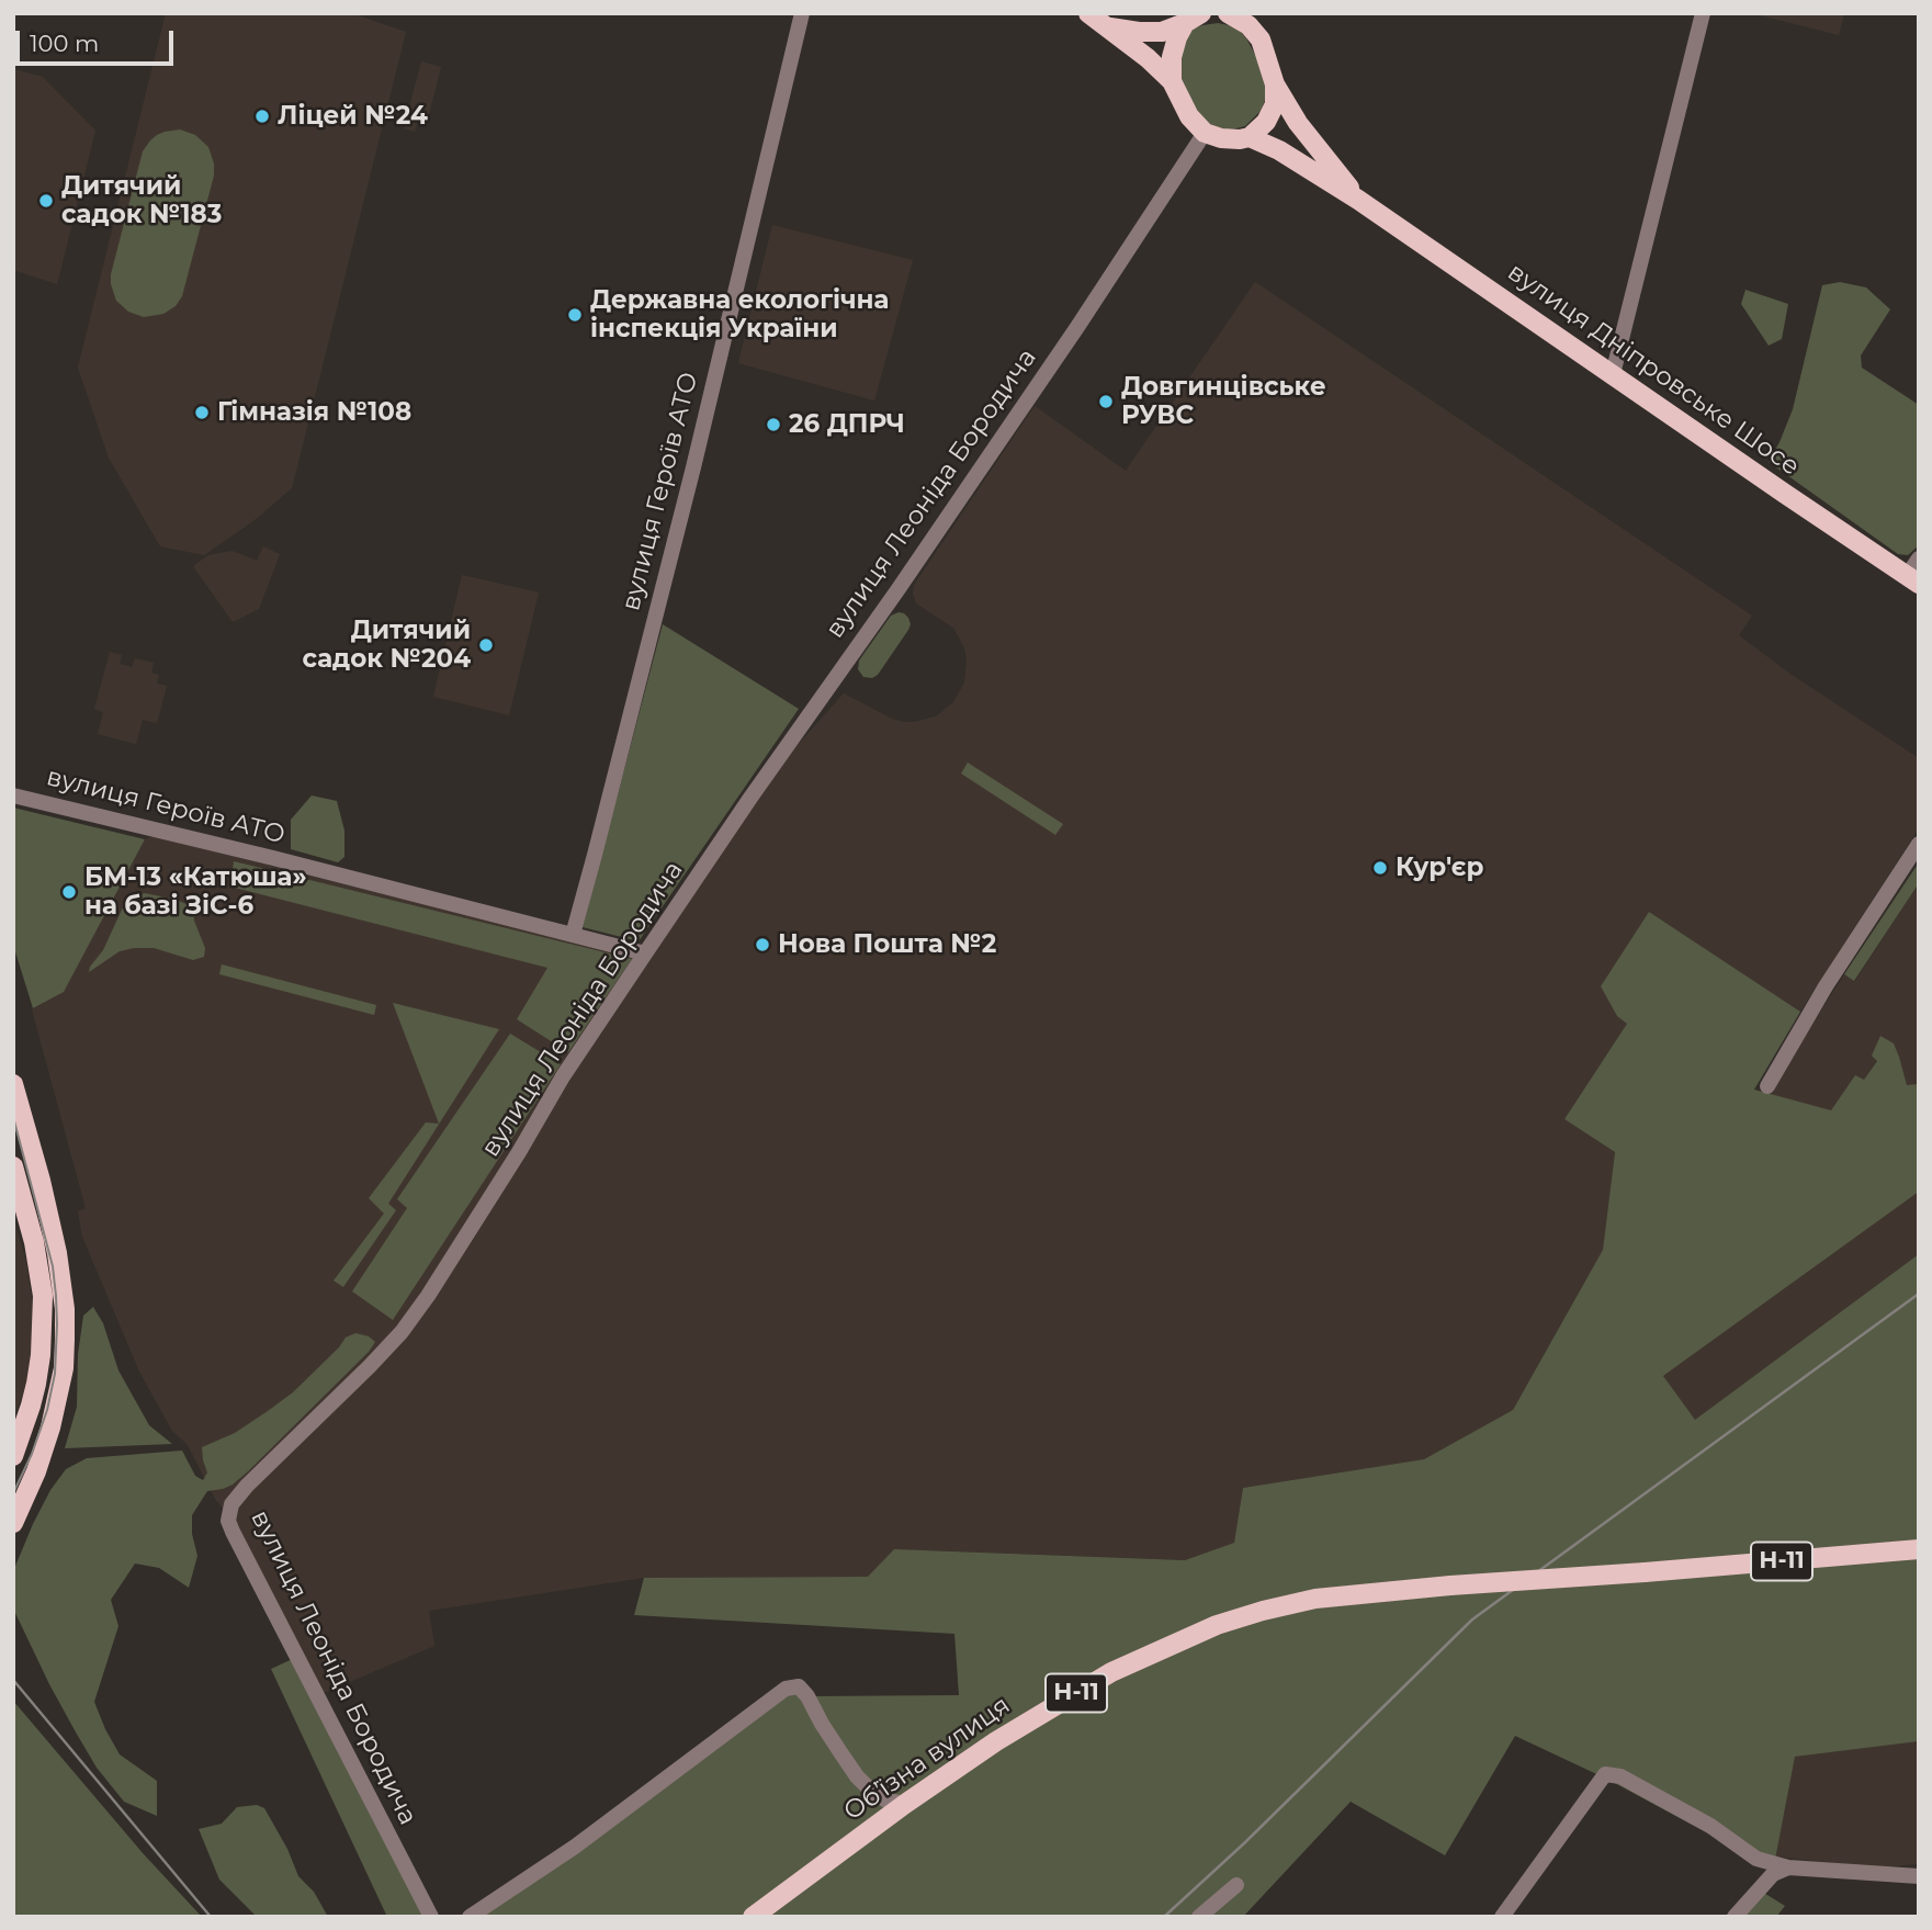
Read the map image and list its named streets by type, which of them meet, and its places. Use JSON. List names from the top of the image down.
{
  "streets": {
    "main road": ["вулиця Дніпровське Шосе", "Н-11", "Обʼїзна вулиця"],
    "street": ["вулиця Героїв АТО", "вулиця Леоніда Бородича"]
  },
  "crossings": [
    ["вулиця Героїв АТО", "вулиця Леоніда Бородича"]
  ],
  "places": [
    "Ліцей №24",
    "Дитячий садок №183",
    "Державна екологічна інспекція України",
    "Довгинцівське РУВС",
    "Гімназія №108",
    "26 ДПРЧ",
    "Дитячий садок №204",
    "Кур'єр",
    "БМ-13 «Катюша» на базі ЗіС-6",
    "Нова Пошта №2"
  ],
  "scale_bar": "100 m"
}
